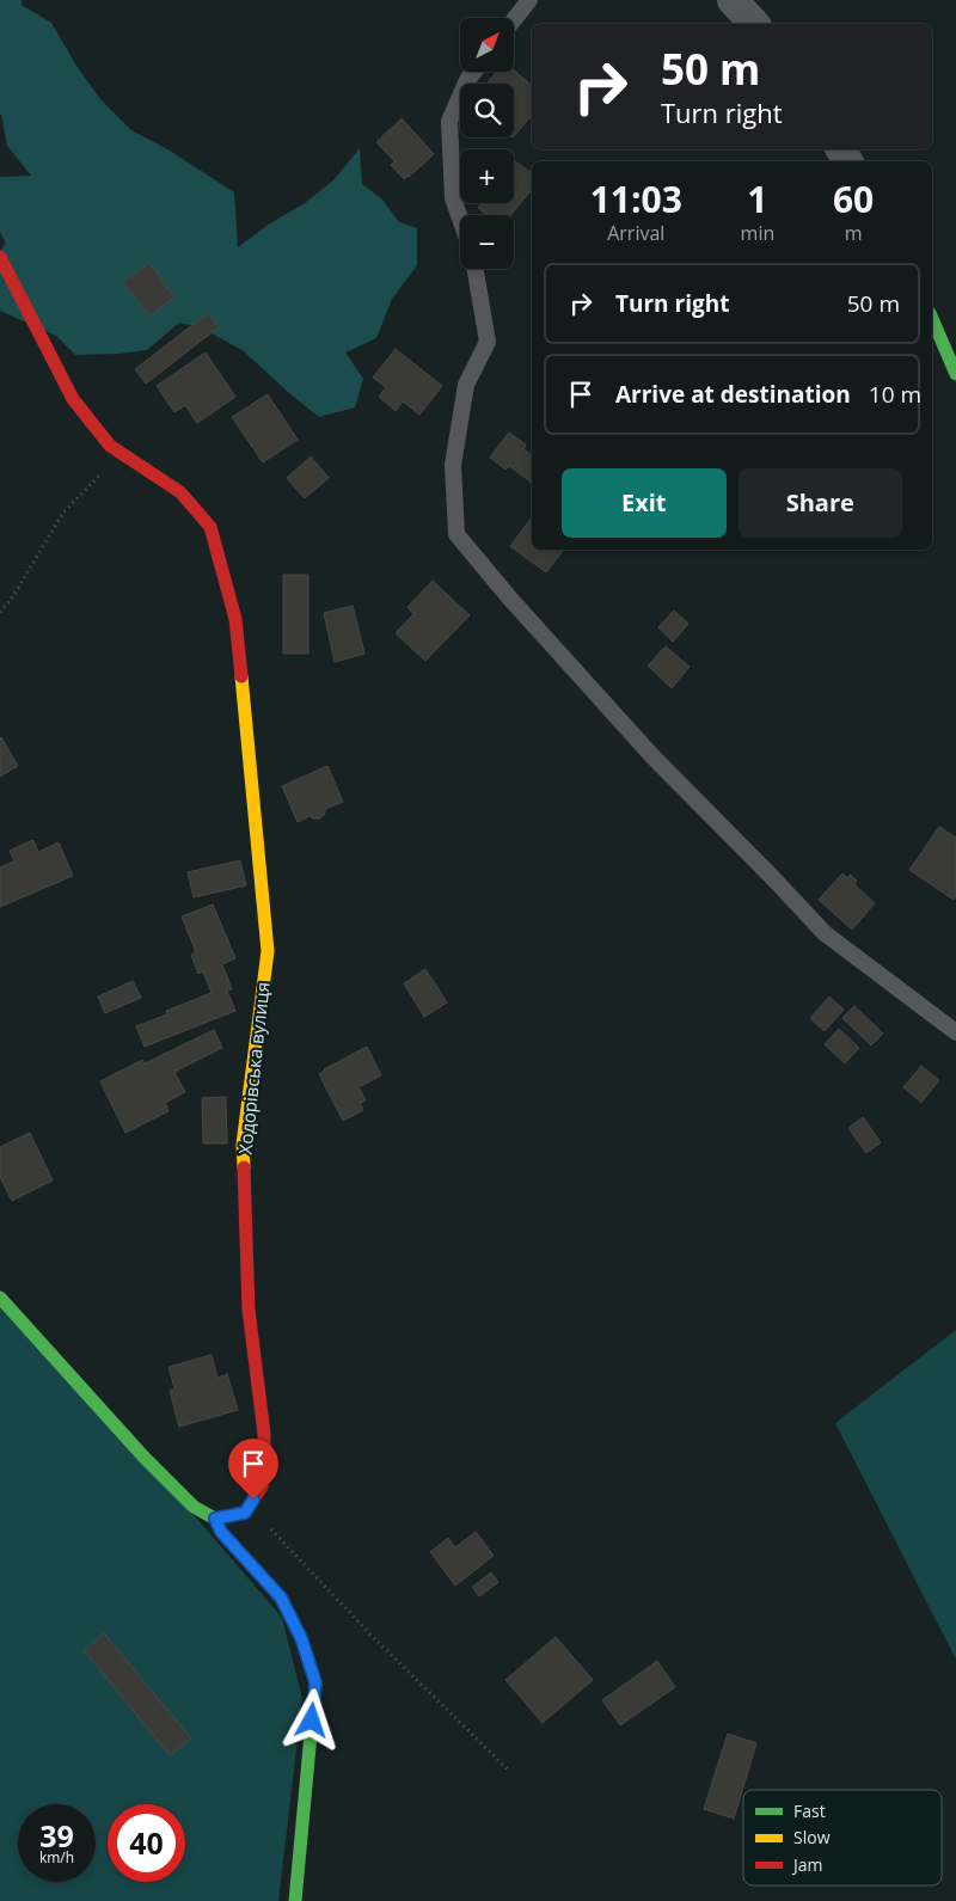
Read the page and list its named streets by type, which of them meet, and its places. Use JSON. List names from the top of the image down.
{
  "streets": {
    "street": ["Ходорівська вулиця"]
  },
  "legend": ["Fast", "Slow", "Jam"],
  "north": "top right",
  "page": {
    "map_buttons": ["+", "−"],
    "turn": ["50 m", "Turn right"],
    "eta": [
      "11:03",
      "Arrival",
      "1",
      "min",
      "60",
      "m"
    ],
    "list": [
      {
        "name": "Turn right",
        "value": "50 m"
      },
      {
        "name": "Arrive at destination",
        "value": "10 m"
      }
    ],
    "buttons": ["Exit", "Share"],
    "speed": "39 km/h",
    "limit": "40"
  }
}
